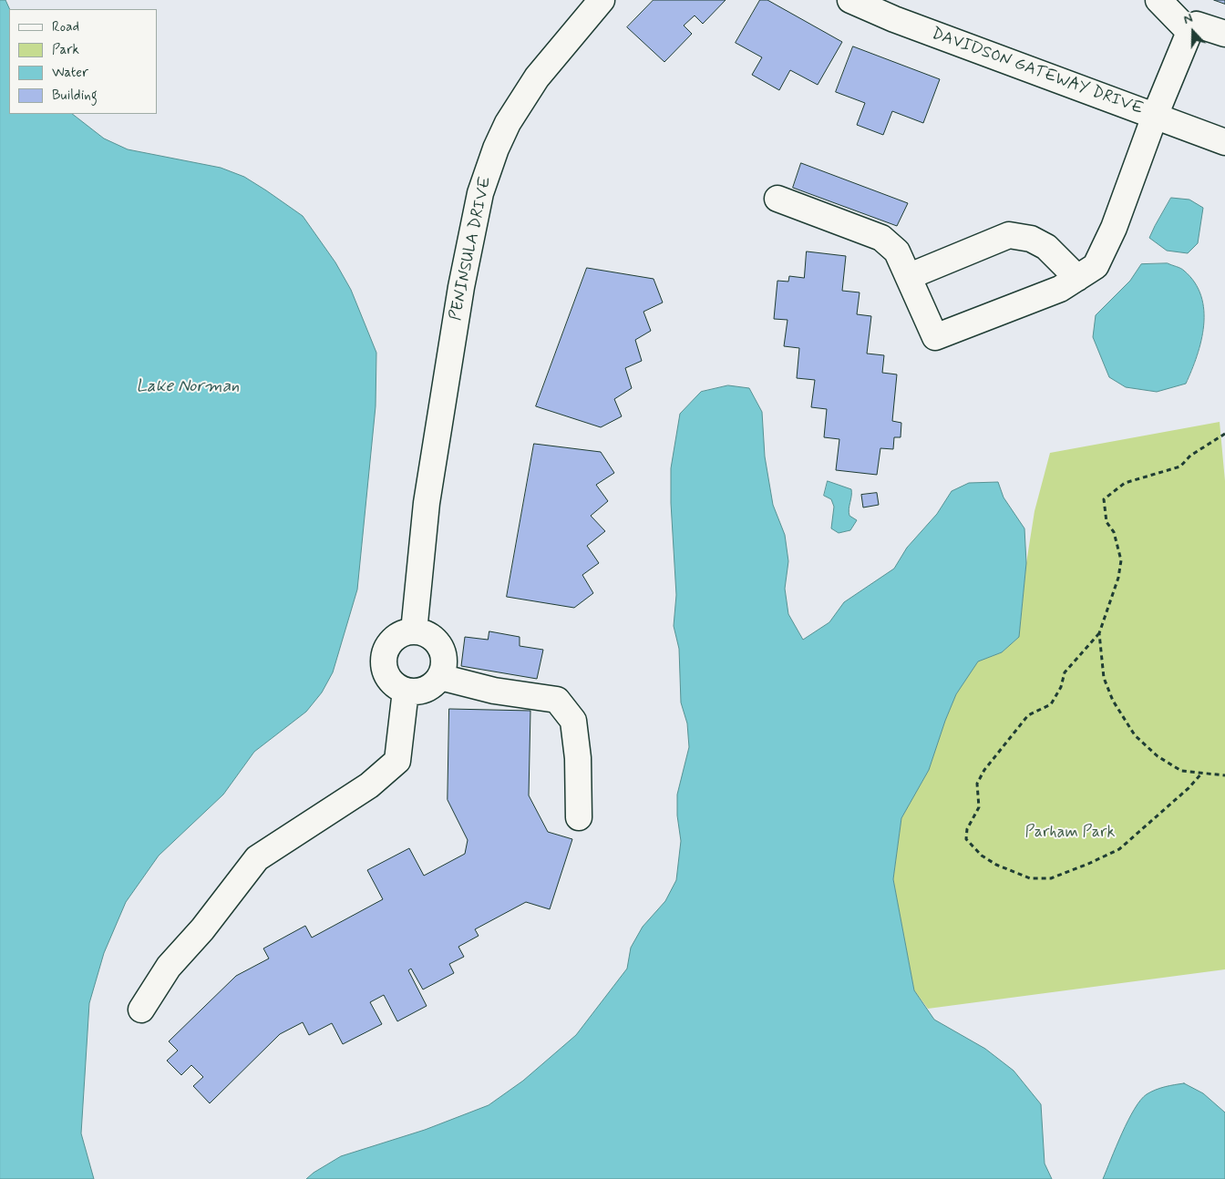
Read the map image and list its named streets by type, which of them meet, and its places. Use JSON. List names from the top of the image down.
{
  "streets": {
    "street": ["DAVIDSON GATEWAY DRIVE", "PENINSULA DRIVE"]
  },
  "water": ["Lake Norman"],
  "parks": ["Parham Park"],
  "legend": [
    "Road",
    "Park",
    "Water",
    "Building"
  ],
  "north": "top"
}
